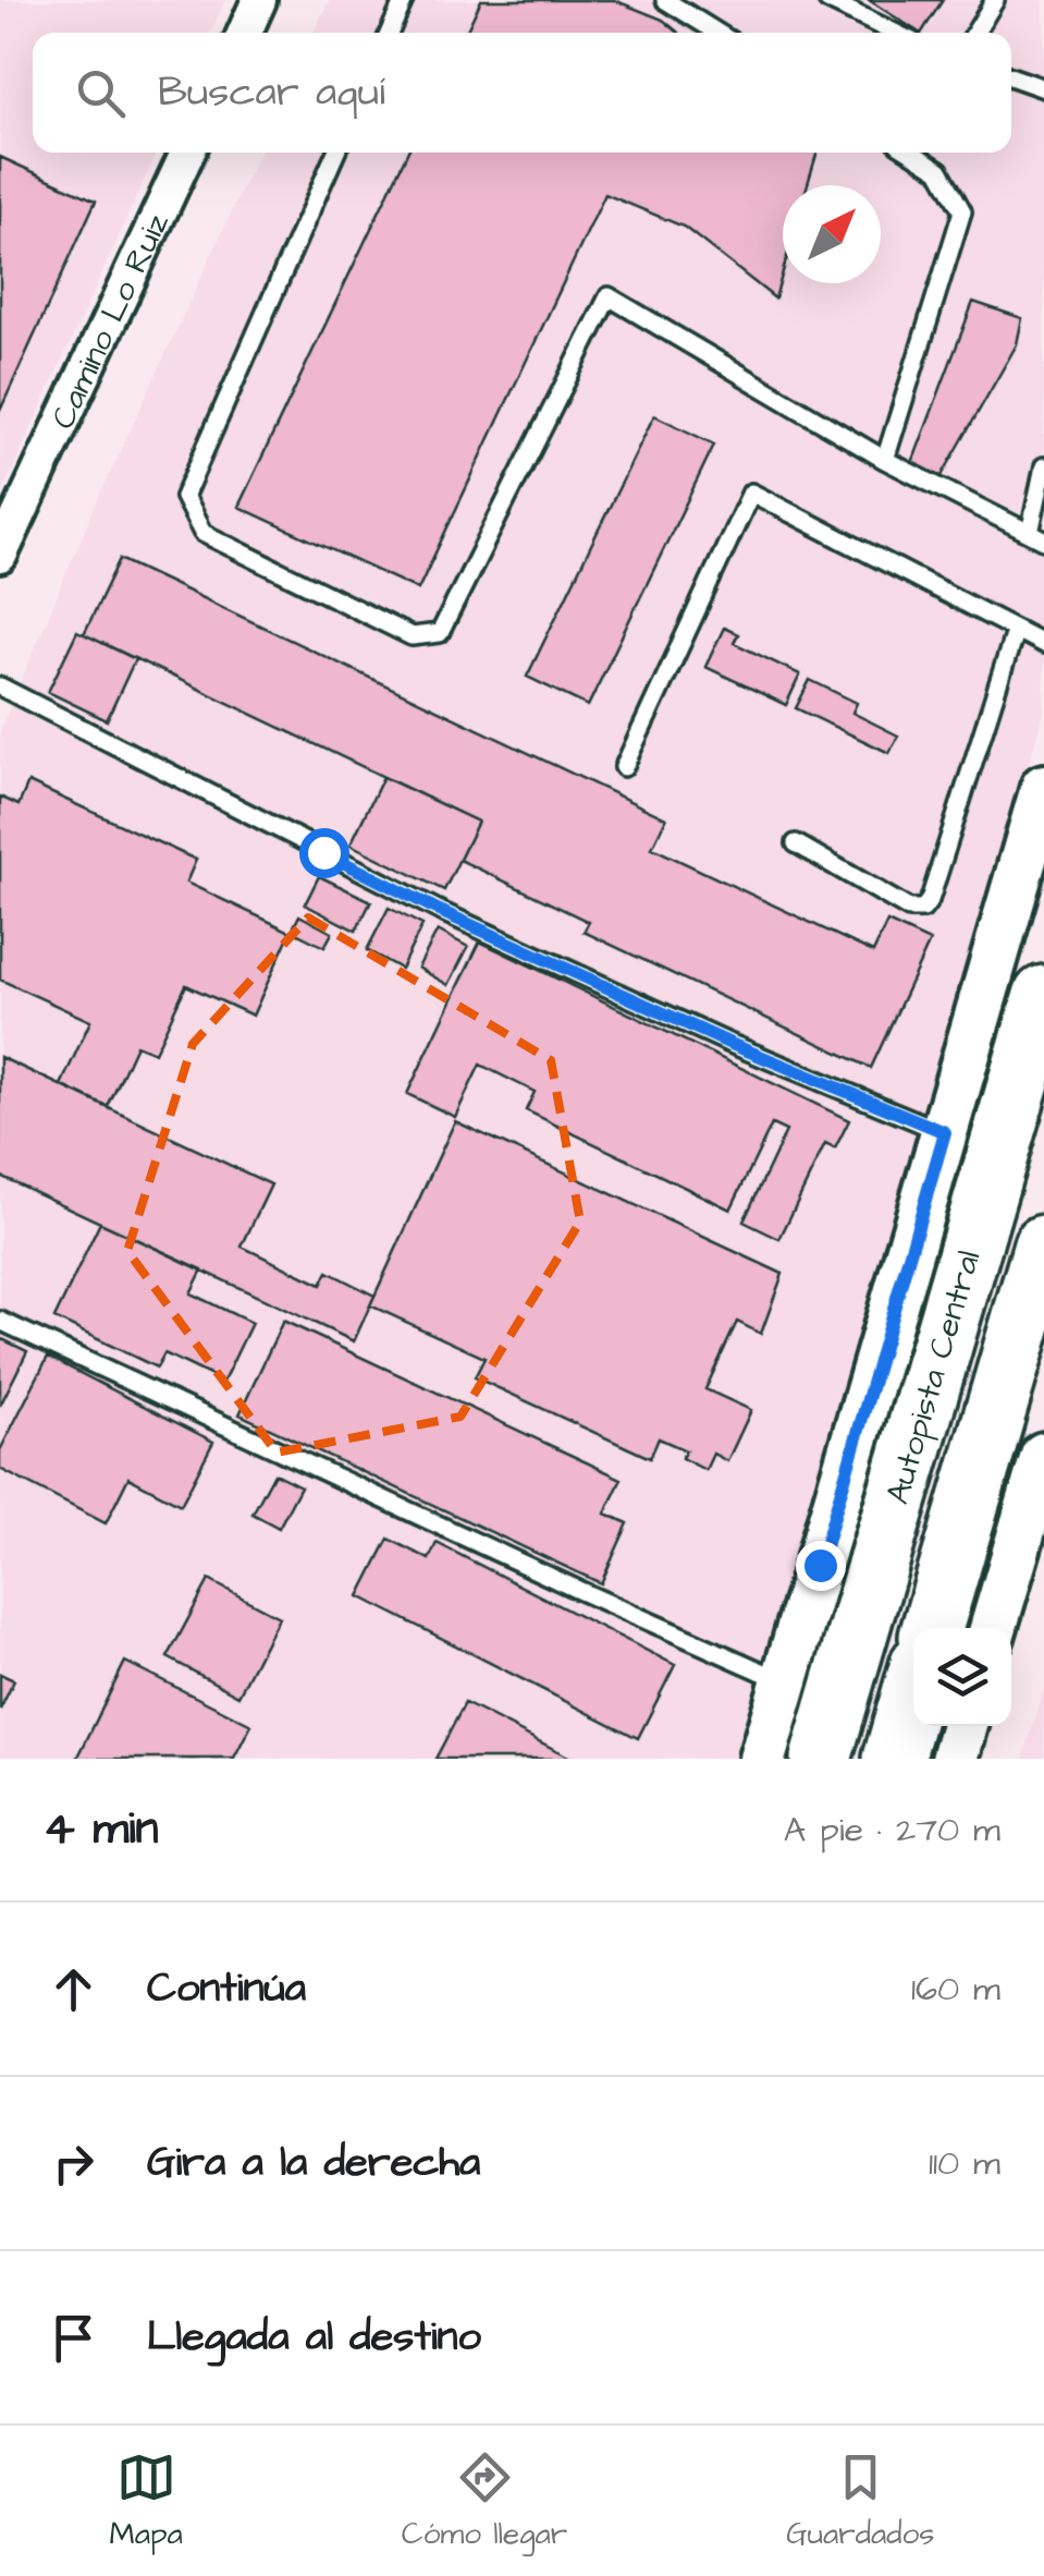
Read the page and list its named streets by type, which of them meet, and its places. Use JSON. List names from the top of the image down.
{
  "streets": {
    "highway": ["Autopista Central"],
    "street": ["Camino Lo Ruiz"]
  },
  "north": "top right",
  "page": {
    "search": "Buscar aquí",
    "heading": ["4 min", "A pie · 270 m"],
    "list": [
      ["Continúa", "160 m"],
      ["Gira a la derecha", "110 m"],
      "Llegada al destino"
    ],
    "nav": ["Mapa", "Cómo llegar", "Guardados"]
  }
}
